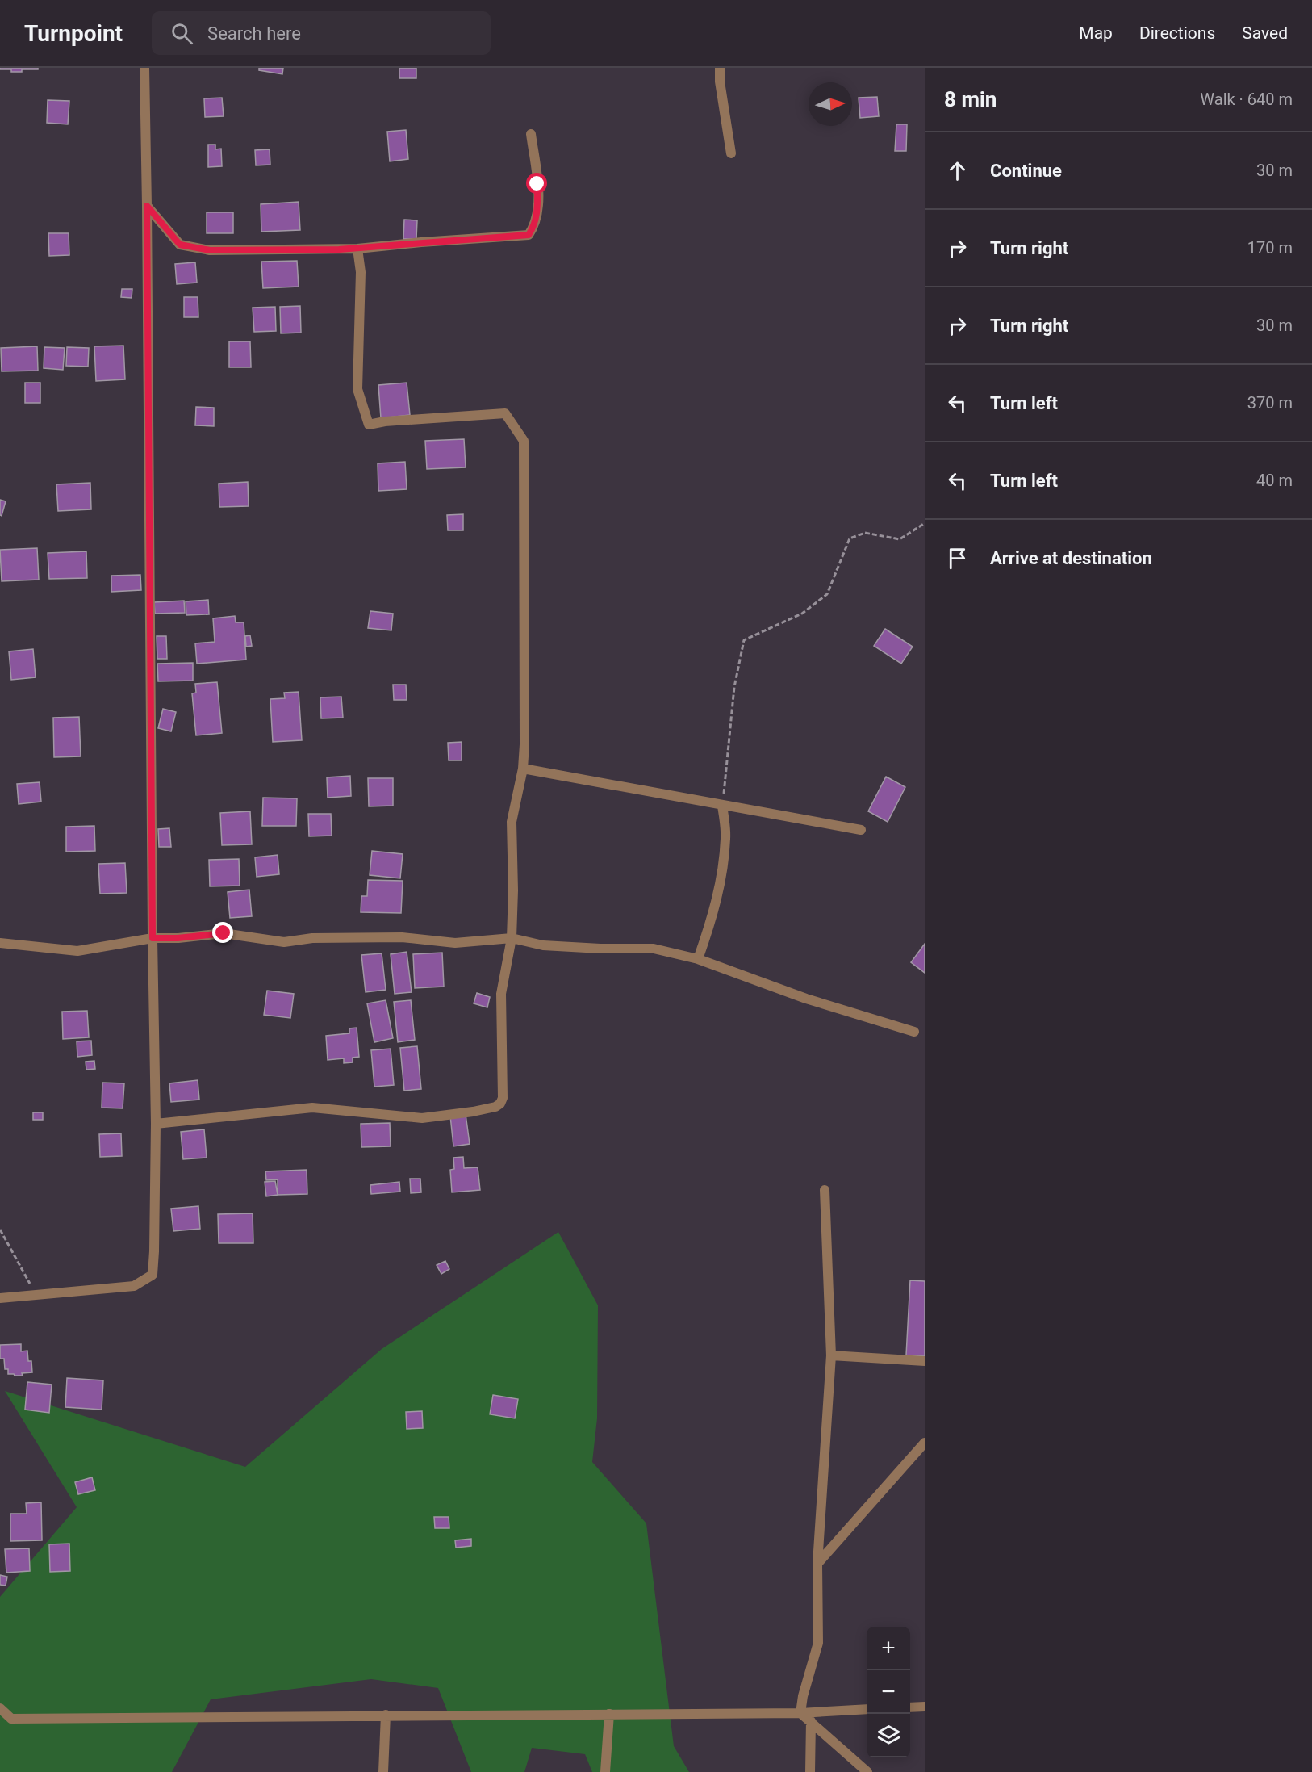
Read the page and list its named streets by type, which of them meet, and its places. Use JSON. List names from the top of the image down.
{
  "north": "right",
  "page": {
    "header": "Turnpoint",
    "search": "Search here",
    "nav": ["Map", "Directions", "Saved"],
    "heading": ["8 min", "Walk · 640 m"],
    "list": [
      ["Continue", "30 m"],
      ["Turn right", "170 m"],
      ["Turn right", "30 m"],
      ["Turn left", "370 m"],
      ["Turn left", "40 m"],
      "Arrive at destination"
    ],
    "map_buttons": ["+", "−"]
  }
}
